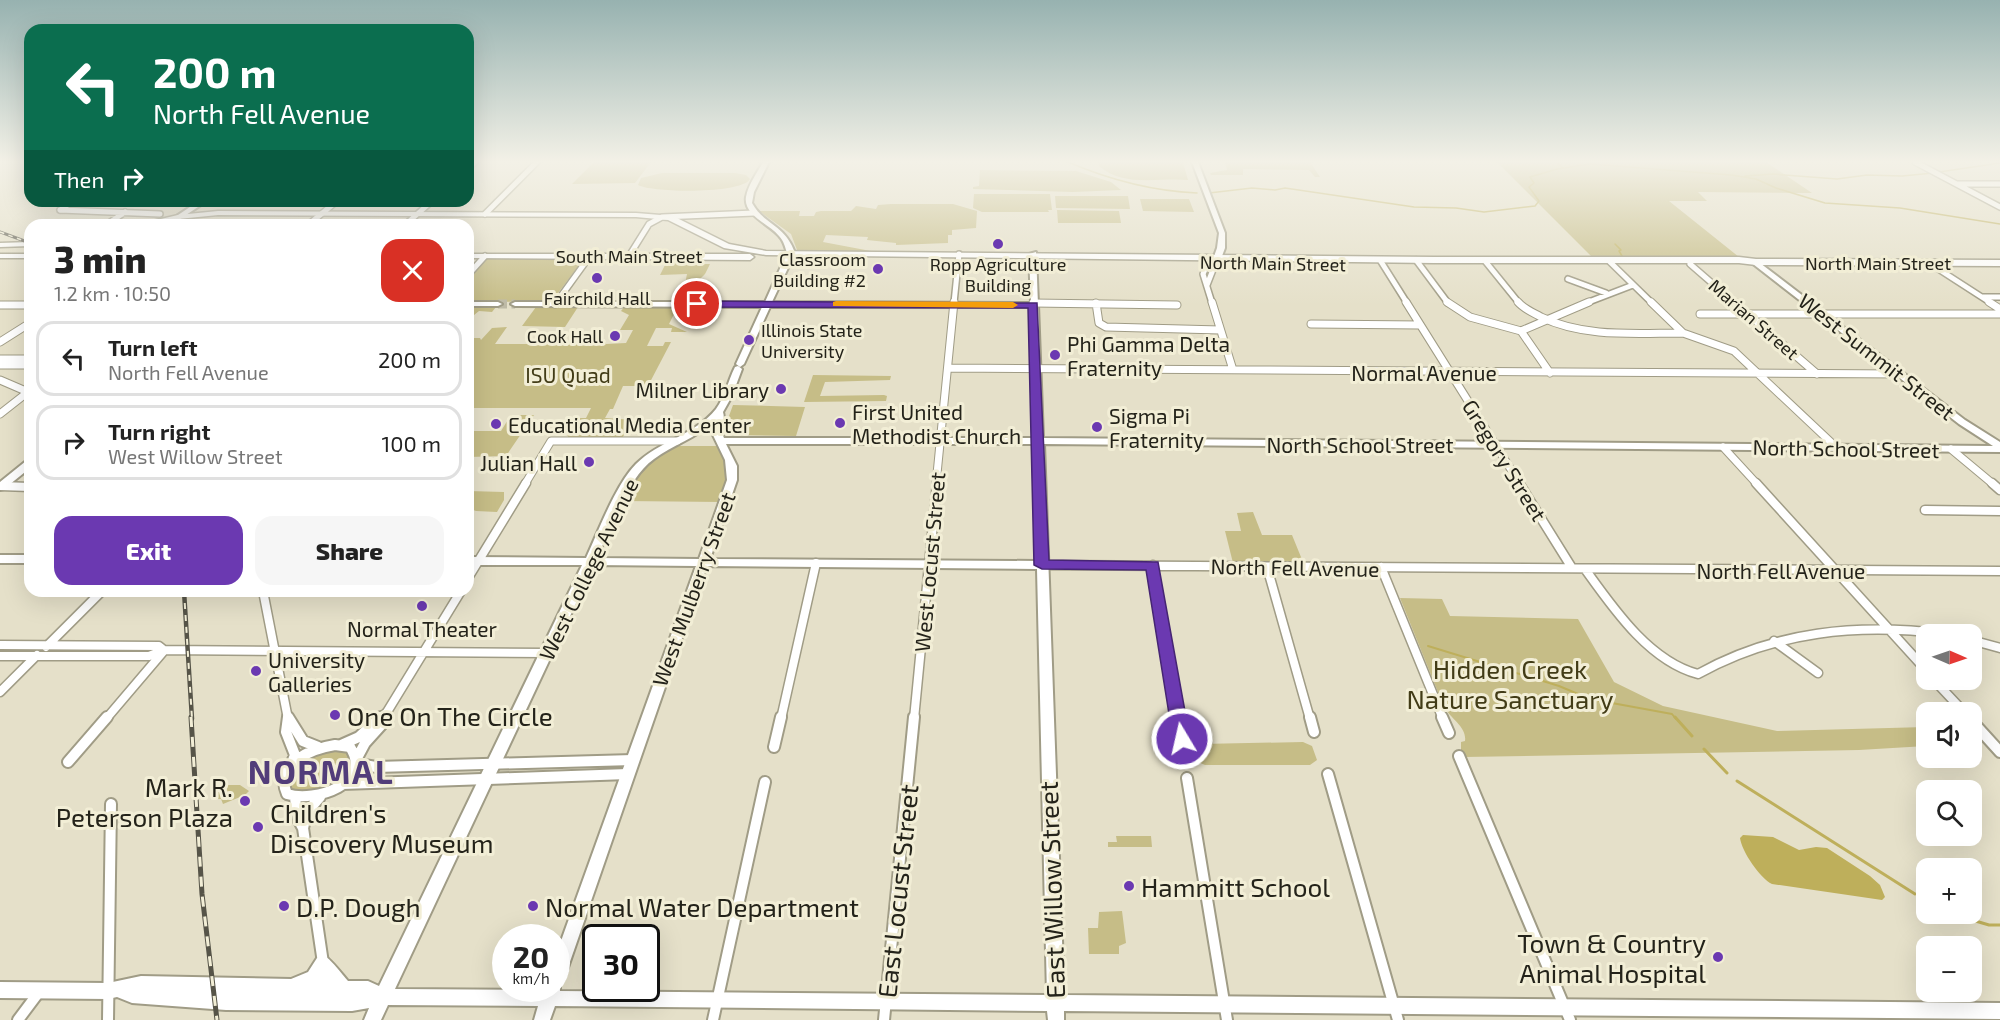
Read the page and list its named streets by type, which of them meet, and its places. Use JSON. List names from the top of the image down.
{
  "streets": {
    "main road": [
      "South Main Street",
      "North Main Street",
      "West Summit Street",
      "North School Street",
      "North Fell Avenue",
      "West College Avenue",
      "West Mulberry Street",
      "East Willow Street"
    ],
    "street": [
      "Marian Street",
      "Normal Avenue",
      "Gregory Street",
      "West Locust Street",
      "East Locust Street"
    ]
  },
  "crossings": [
    ["South Main Street", "North Main Street"],
    ["South Main Street", "West College Avenue"],
    ["North Main Street", "Marian Street"],
    ["North Main Street", "West Summit Street"],
    ["North Main Street", "Gregory Street"],
    ["North Main Street", "West Locust Street"],
    ["North Main Street", "West College Avenue"],
    ["North Main Street", "East Willow Street"],
    ["Marian Street", "Normal Avenue"],
    ["West Summit Street", "Normal Avenue"],
    ["West Summit Street", "North School Street"],
    ["Normal Avenue", "Gregory Street"],
    ["Normal Avenue", "West Locust Street"],
    ["Normal Avenue", "East Willow Street"],
    ["North School Street", "Gregory Street"],
    ["North School Street", "West Locust Street"],
    ["North School Street", "West Mulberry Street"],
    ["North School Street", "East Willow Street"],
    ["Gregory Street", "North Fell Avenue"],
    ["West Locust Street", "North Fell Avenue"],
    ["West Locust Street", "East Locust Street"],
    ["North Fell Avenue", "West College Avenue"],
    ["North Fell Avenue", "West Mulberry Street"],
    ["North Fell Avenue", "East Willow Street"],
    ["West College Avenue", "West Mulberry Street"]
  ],
  "districts": ["NORMAL"],
  "parks": ["ISU Quad", "Hidden Creek Nature Sanctuary"],
  "places": [
    "Ropp Agriculture Building",
    "Classroom Building #2",
    "Fairchild Hall",
    "Cook Hall",
    "Illinois State University",
    "Phi Gamma Delta Fraternity",
    "Milner Library",
    "First United Methodist Church",
    "Educational Media Center",
    "Sigma Pi Fraternity",
    "Julian Hall",
    "Normal Theater",
    "University Galleries",
    "One On The Circle",
    "Mark R. Peterson Plaza",
    "Children's Discovery Museum",
    "Hammitt School",
    "D.P. Dough",
    "Normal Water Department",
    "Town & Country Animal Hospital"
  ],
  "north": "right",
  "page": {
    "turn": ["200 m", "North Fell Avenue"],
    "then": "Then",
    "heading": ["3 min", "1.2 km · 10:50"],
    "list": [
      {
        "name": "Turn left",
        "note": "North Fell Avenue",
        "value": "200 m"
      },
      {
        "name": "Turn right",
        "note": "West Willow Street",
        "value": "100 m"
      }
    ],
    "buttons": ["Exit", "Share"],
    "map_buttons": ["+", "−"],
    "speed": "20 km/h",
    "limit": "30"
  }
}
